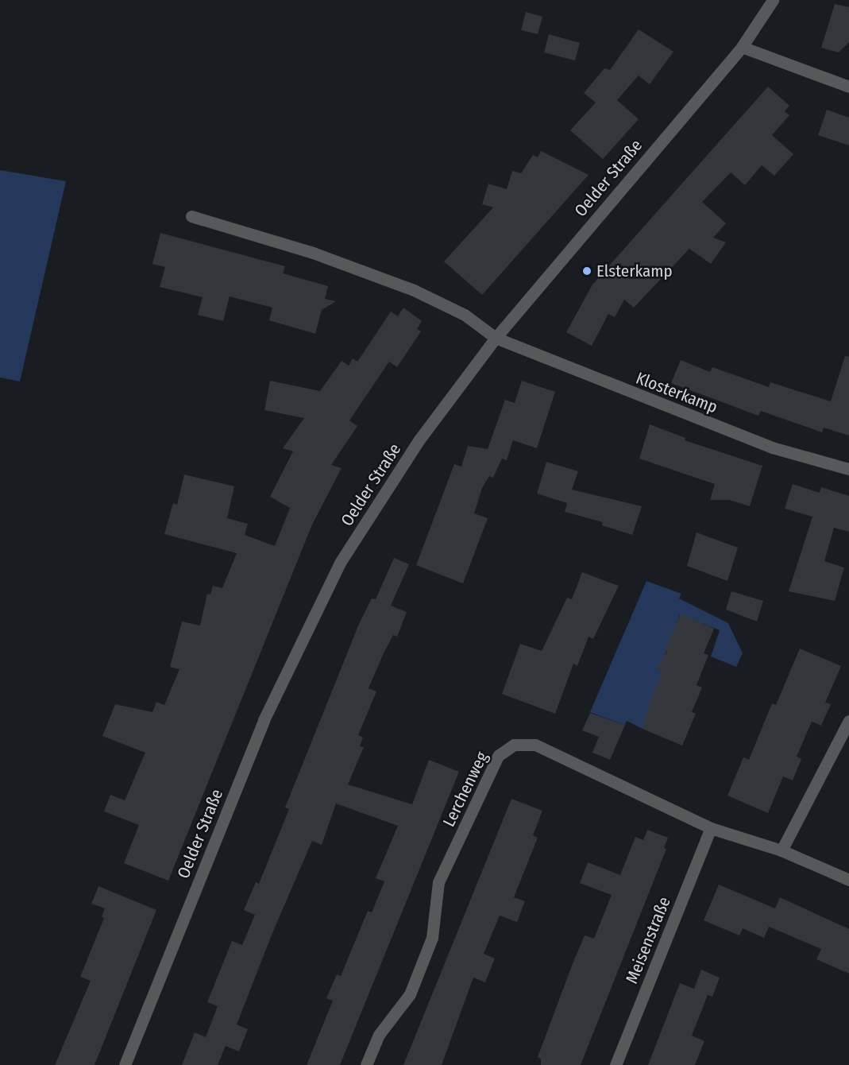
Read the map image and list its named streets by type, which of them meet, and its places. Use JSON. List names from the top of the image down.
{
  "streets": {
    "street": [
      "Oelder Straße",
      "Klosterkamp",
      "Lerchenweg",
      "Meisenstraße"
    ]
  },
  "crossings": [
    ["Oelder Straße", "Klosterkamp"],
    ["Lerchenweg", "Meisenstraße"]
  ],
  "places": ["Elsterkamp"]
}
